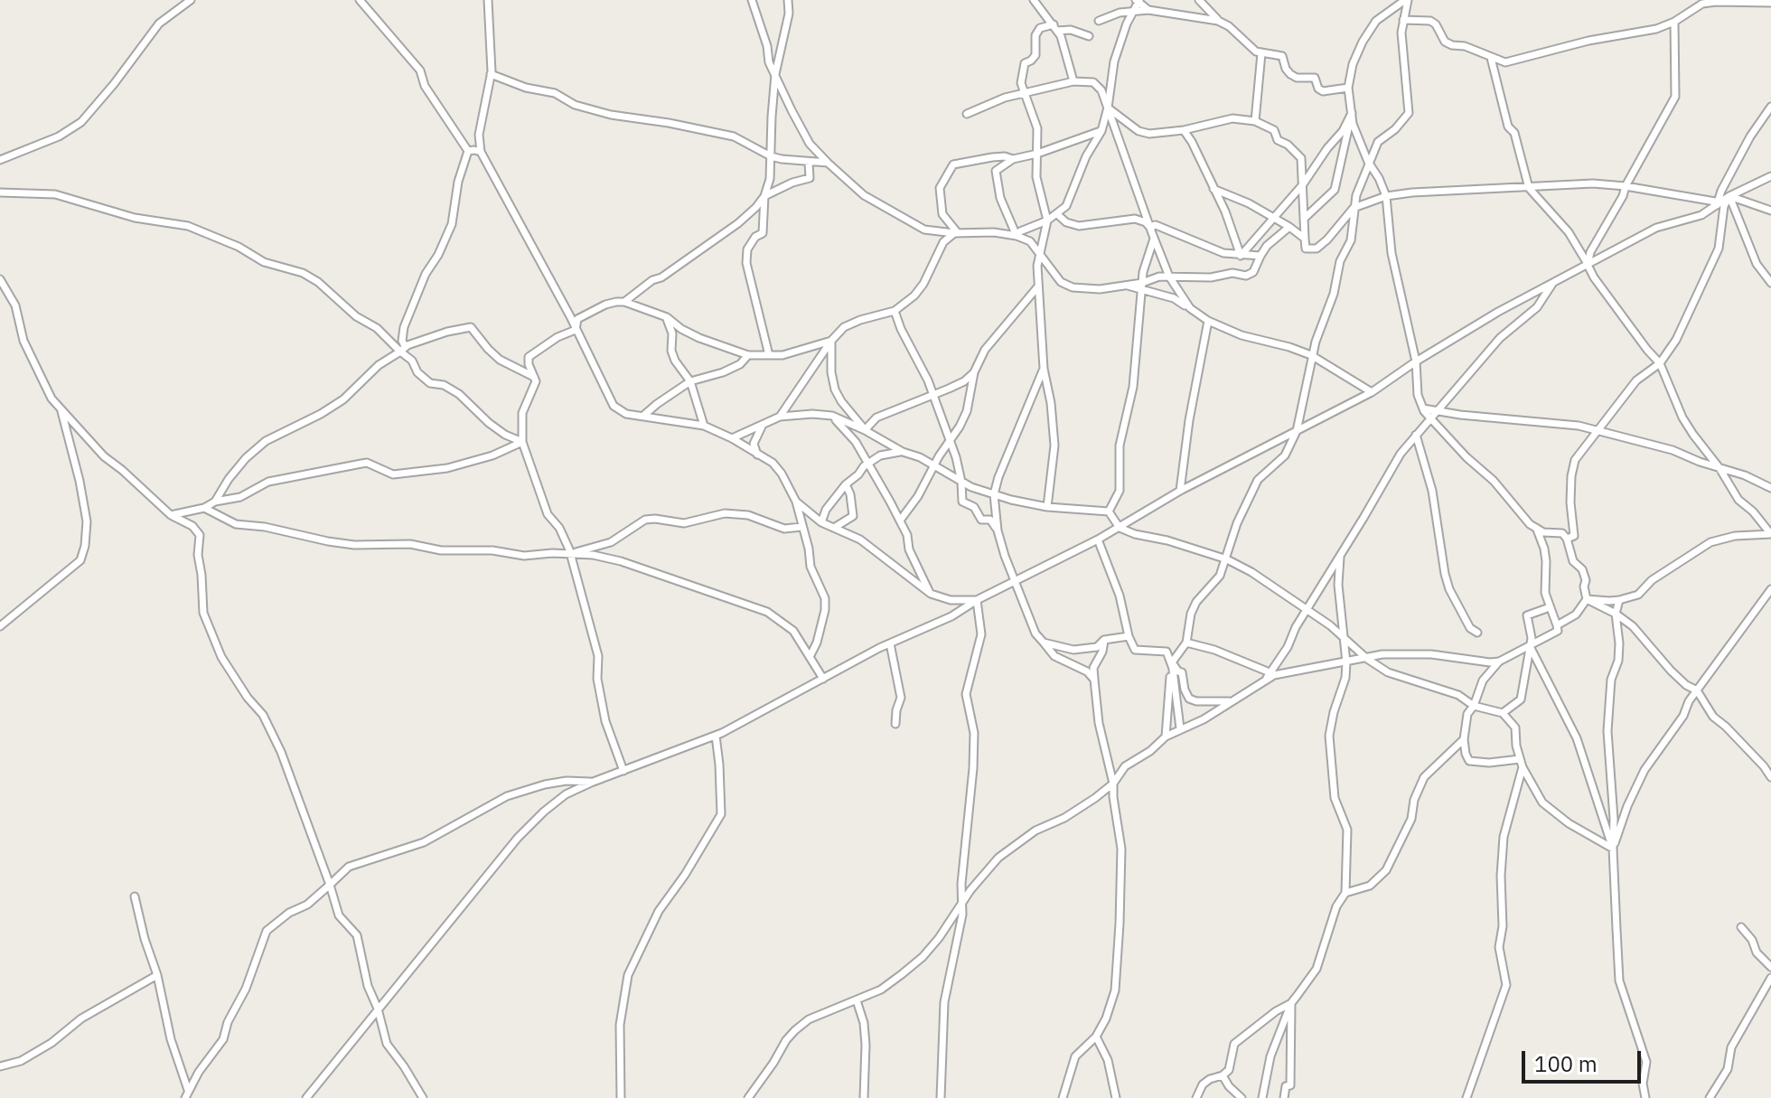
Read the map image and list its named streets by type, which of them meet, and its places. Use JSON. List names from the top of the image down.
{
  "scale_bar": "100 m"
}
